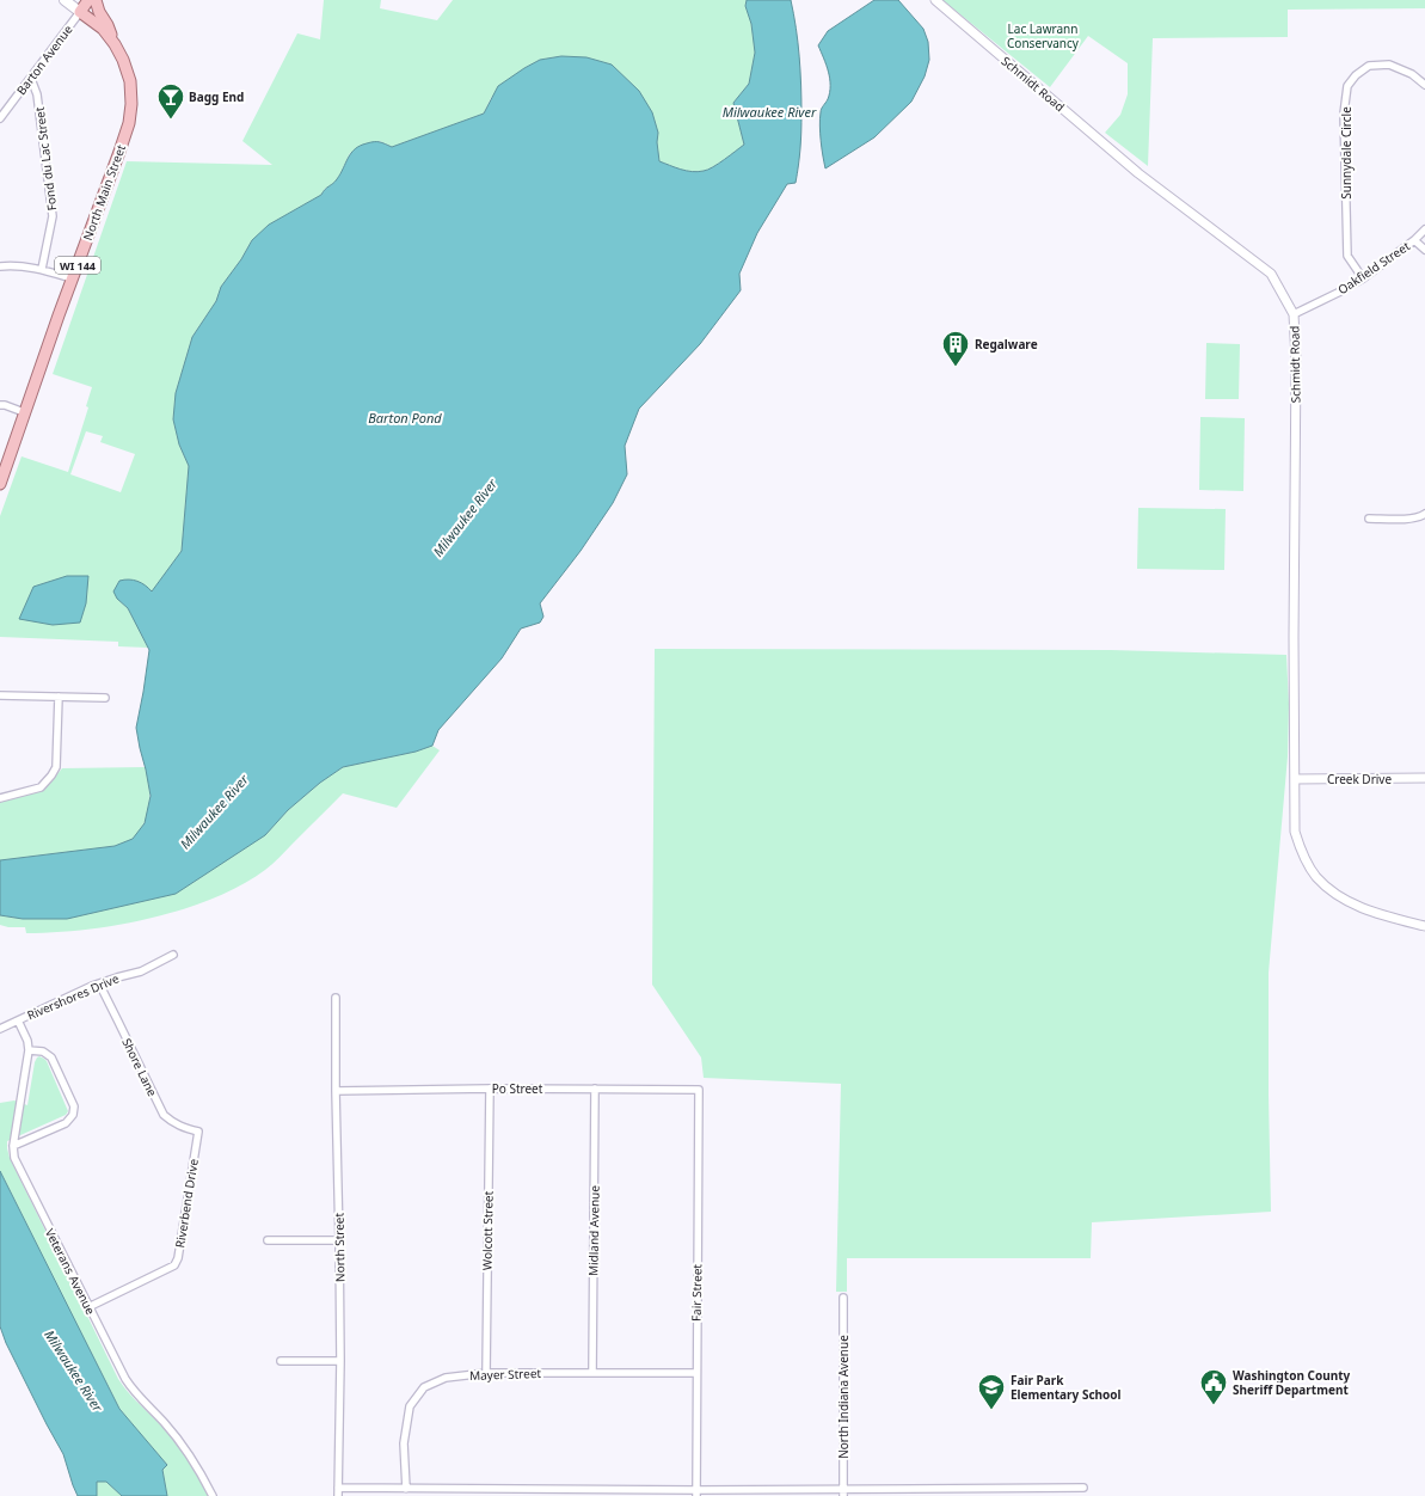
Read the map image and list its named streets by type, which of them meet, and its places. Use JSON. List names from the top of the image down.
{
  "streets": {
    "main road": ["Barton Avenue", "North Main Street", "WI 144"],
    "street": [
      "Schmidt Road",
      "Sunnydale Circle",
      "Fond du Lac Street",
      "Oakfield Street",
      "Creek Drive",
      "Rivershores Drive",
      "Shore Lane",
      "Po Street",
      "Riverbend Drive",
      "Wolcott Street",
      "Midland Avenue",
      "North Street",
      "Veterans Avenue",
      "Fair Street",
      "Mayer Street",
      "North Indiana Avenue"
    ]
  },
  "crossings": [
    ["Barton Avenue", "Fond du Lac Street"],
    ["Barton Avenue", "North Main Street"],
    ["Schmidt Road", "Oakfield Street"],
    ["Schmidt Road", "Creek Drive"],
    ["Sunnydale Circle", "Oakfield Street"],
    ["Rivershores Drive", "Shore Lane"],
    ["Rivershores Drive", "Veterans Avenue"],
    ["Shore Lane", "Riverbend Drive"],
    ["Po Street", "Wolcott Street"],
    ["Po Street", "Midland Avenue"],
    ["Po Street", "North Street"],
    ["Po Street", "Fair Street"],
    ["Riverbend Drive", "Veterans Avenue"],
    ["Wolcott Street", "Mayer Street"],
    ["Midland Avenue", "Mayer Street"],
    ["Fair Street", "Mayer Street"]
  ],
  "water": ["Milwaukee River", "Barton Pond"],
  "parks": ["Lac Lawrann Conservancy"],
  "places": {
    "bar": ["Bagg End"],
    "building": ["Regalware"],
    "public building": ["Washington County Sheriff Department"],
    "school or university": ["Fair Park Elementary School"]
  }
}
